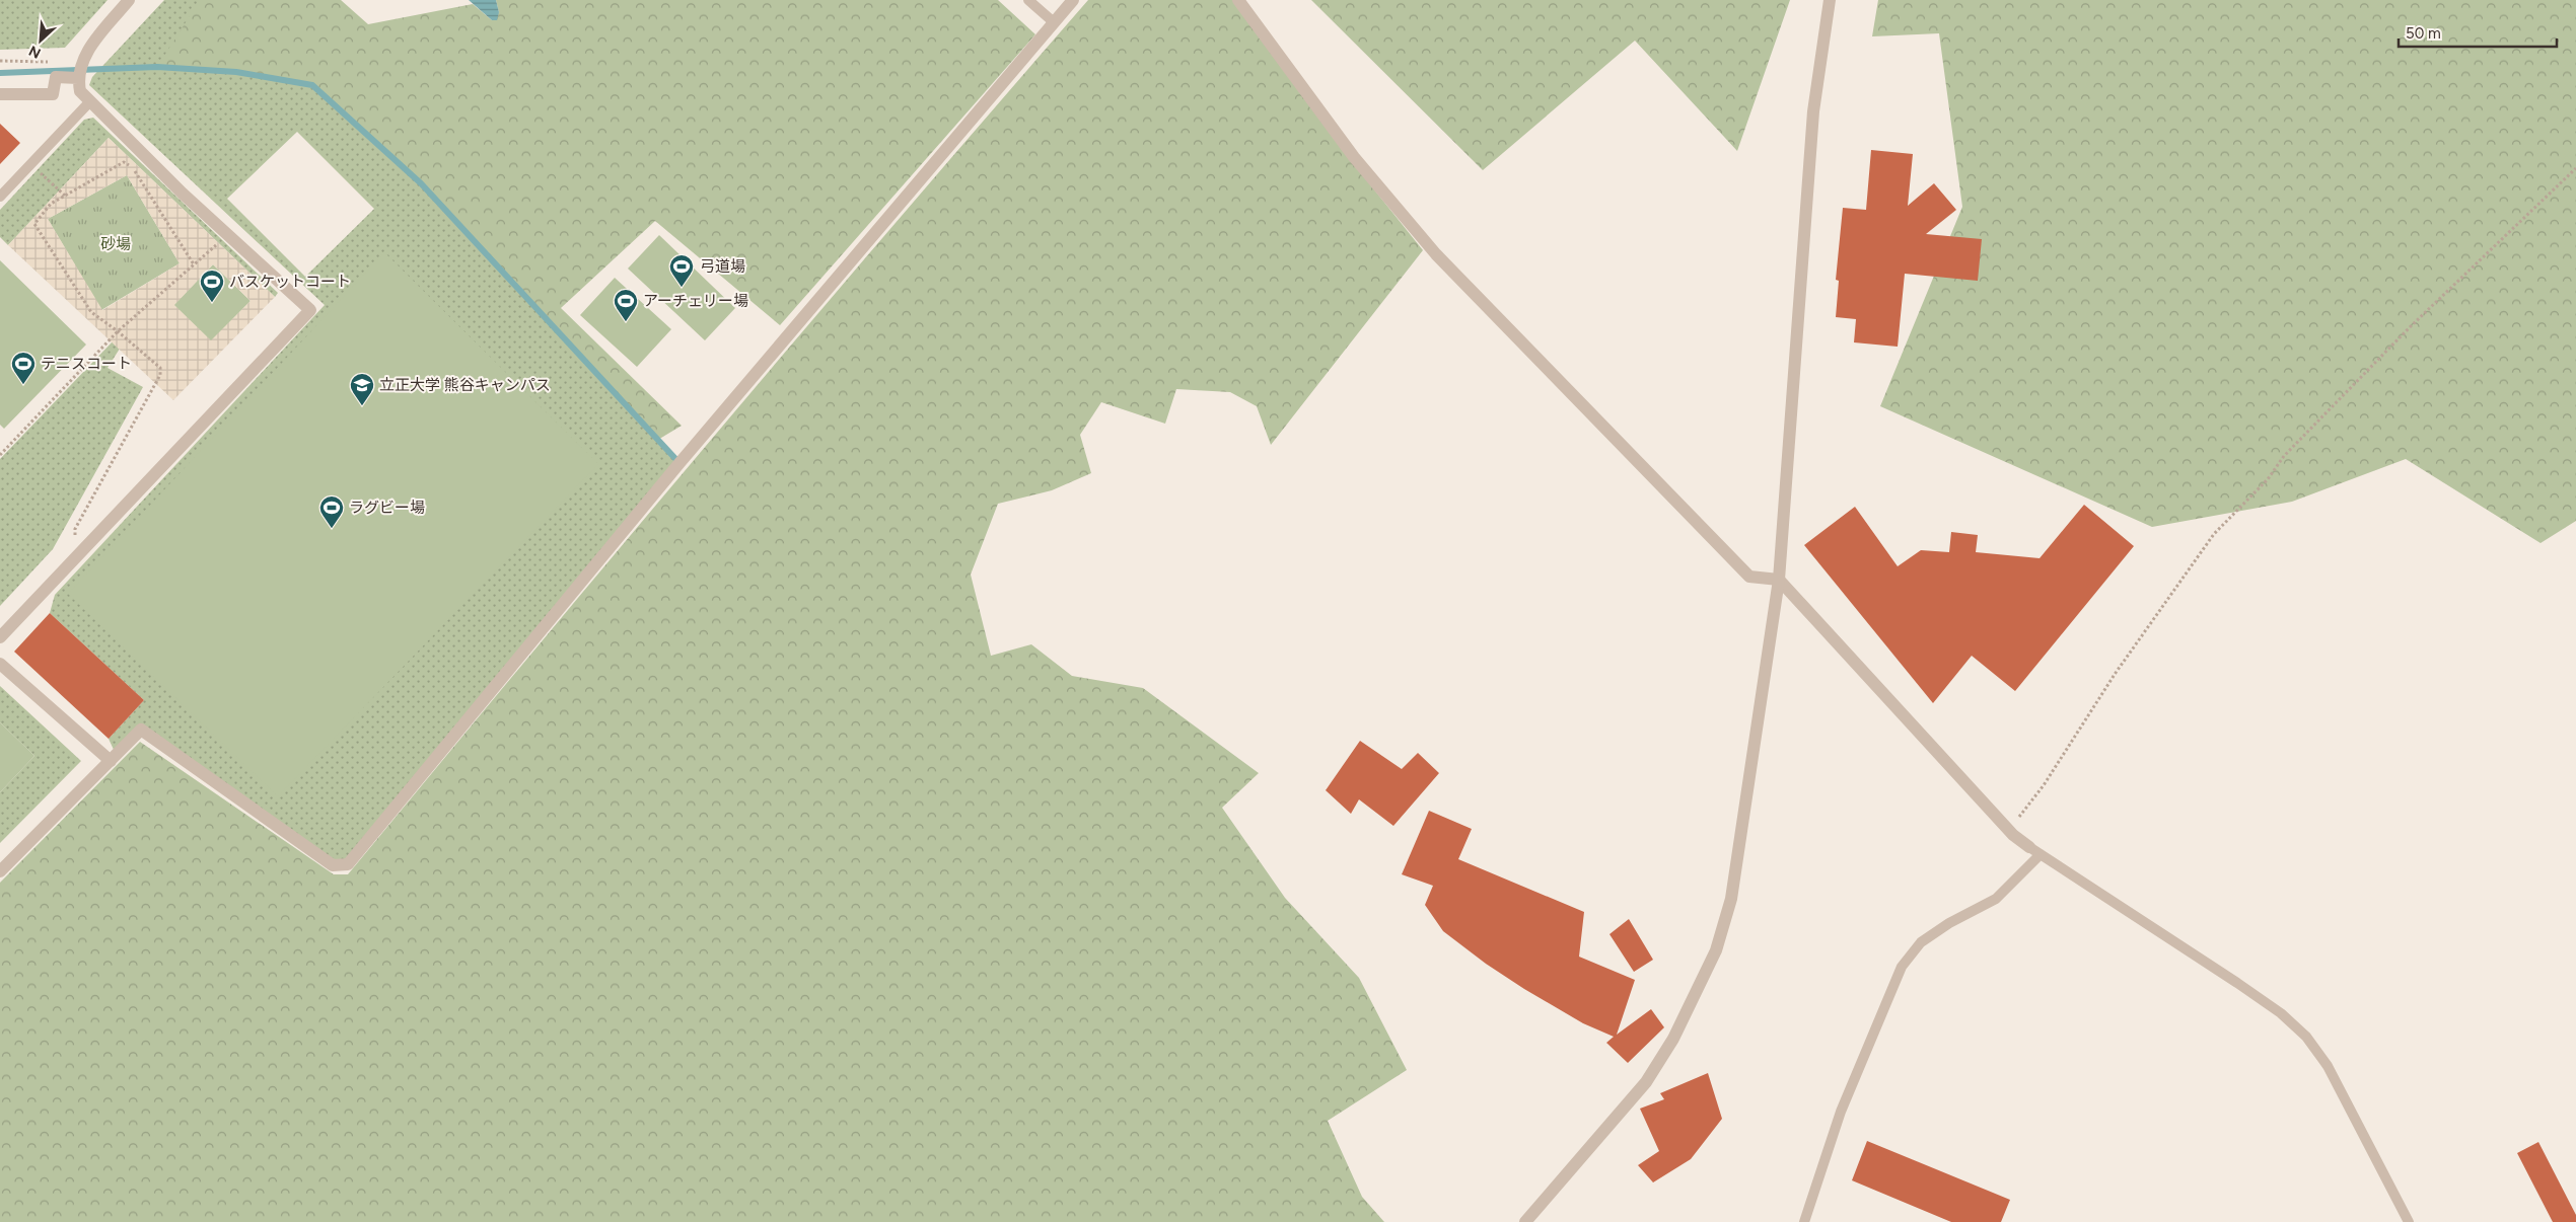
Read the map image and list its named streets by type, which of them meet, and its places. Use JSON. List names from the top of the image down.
{
  "parks": ["砂場"],
  "places": {
    "sports": [
      "弓道場",
      "バスケットコート",
      "アーチェリー場",
      "テニスコート",
      "ラグビー場"
    ],
    "school or university": ["立正大学 熊谷キャンパス"]
  },
  "scale_bar": "50 m",
  "north": "bottom left"
}
